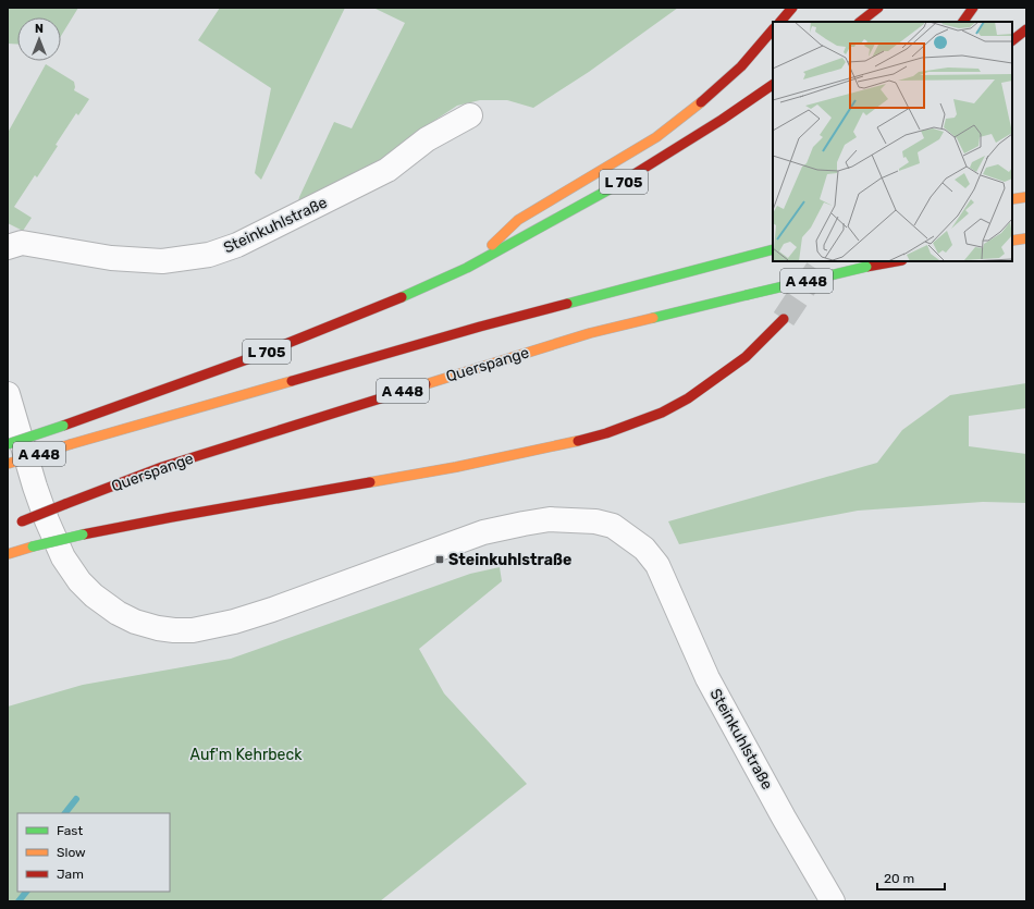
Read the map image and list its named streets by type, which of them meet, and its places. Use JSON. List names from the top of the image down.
{
  "streets": {
    "highway": ["L 705", "A 448", "Querspange"],
    "street": ["Steinkuhlstraße"]
  },
  "parks": ["Auf'm Kehrbeck"],
  "places": {
    "transit": ["Steinkuhlstraße"]
  },
  "legend": ["Fast", "Slow", "Jam"],
  "scale_bar": "20 m",
  "north": "top"
}
